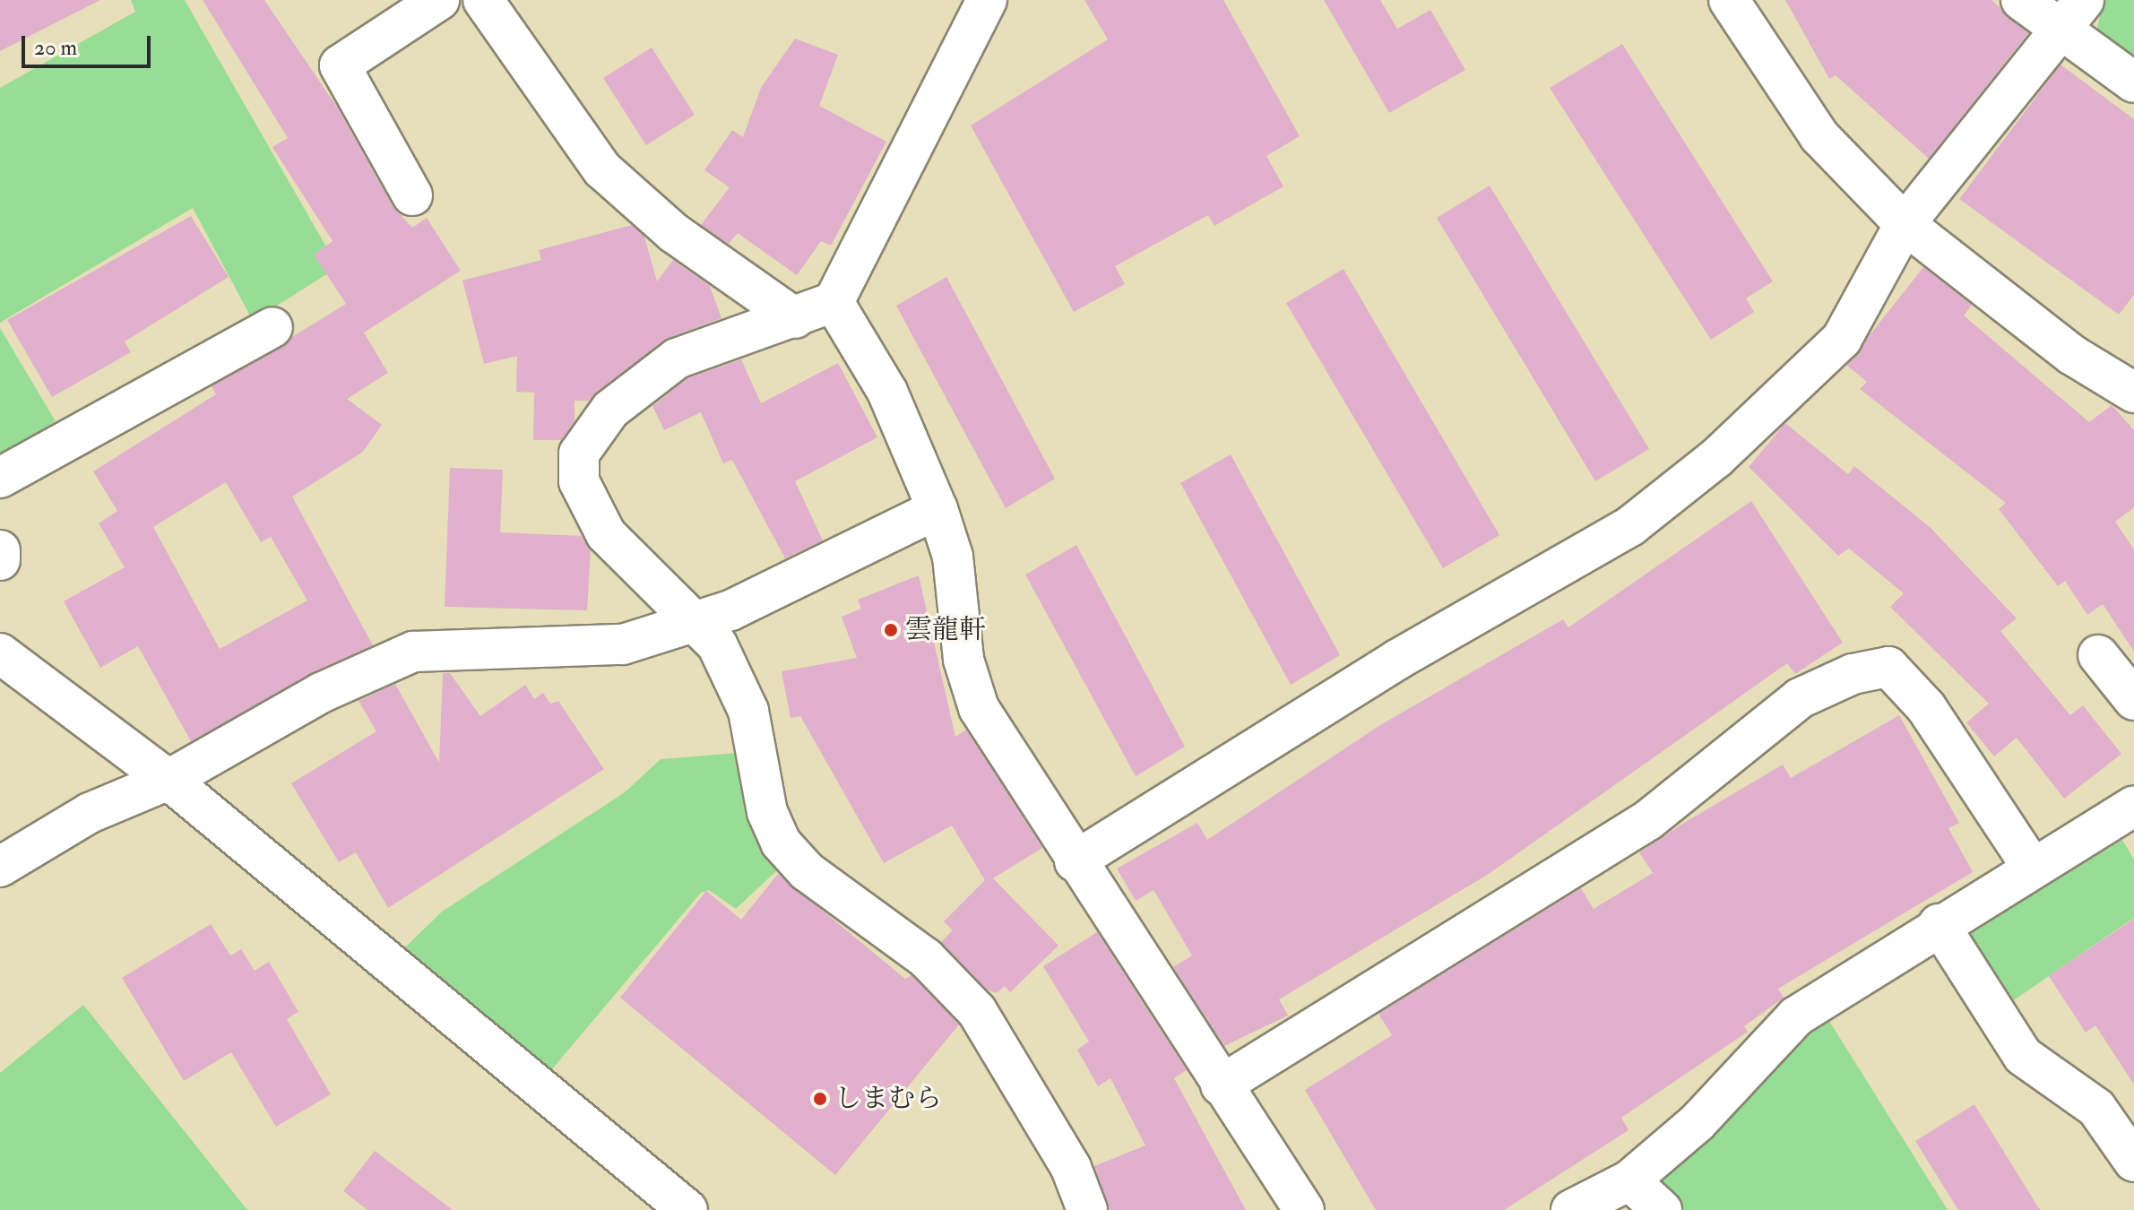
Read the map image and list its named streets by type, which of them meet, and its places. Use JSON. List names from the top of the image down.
{
  "places": ["雲龍軒", "しまむら"],
  "scale_bar": "20 m"
}
